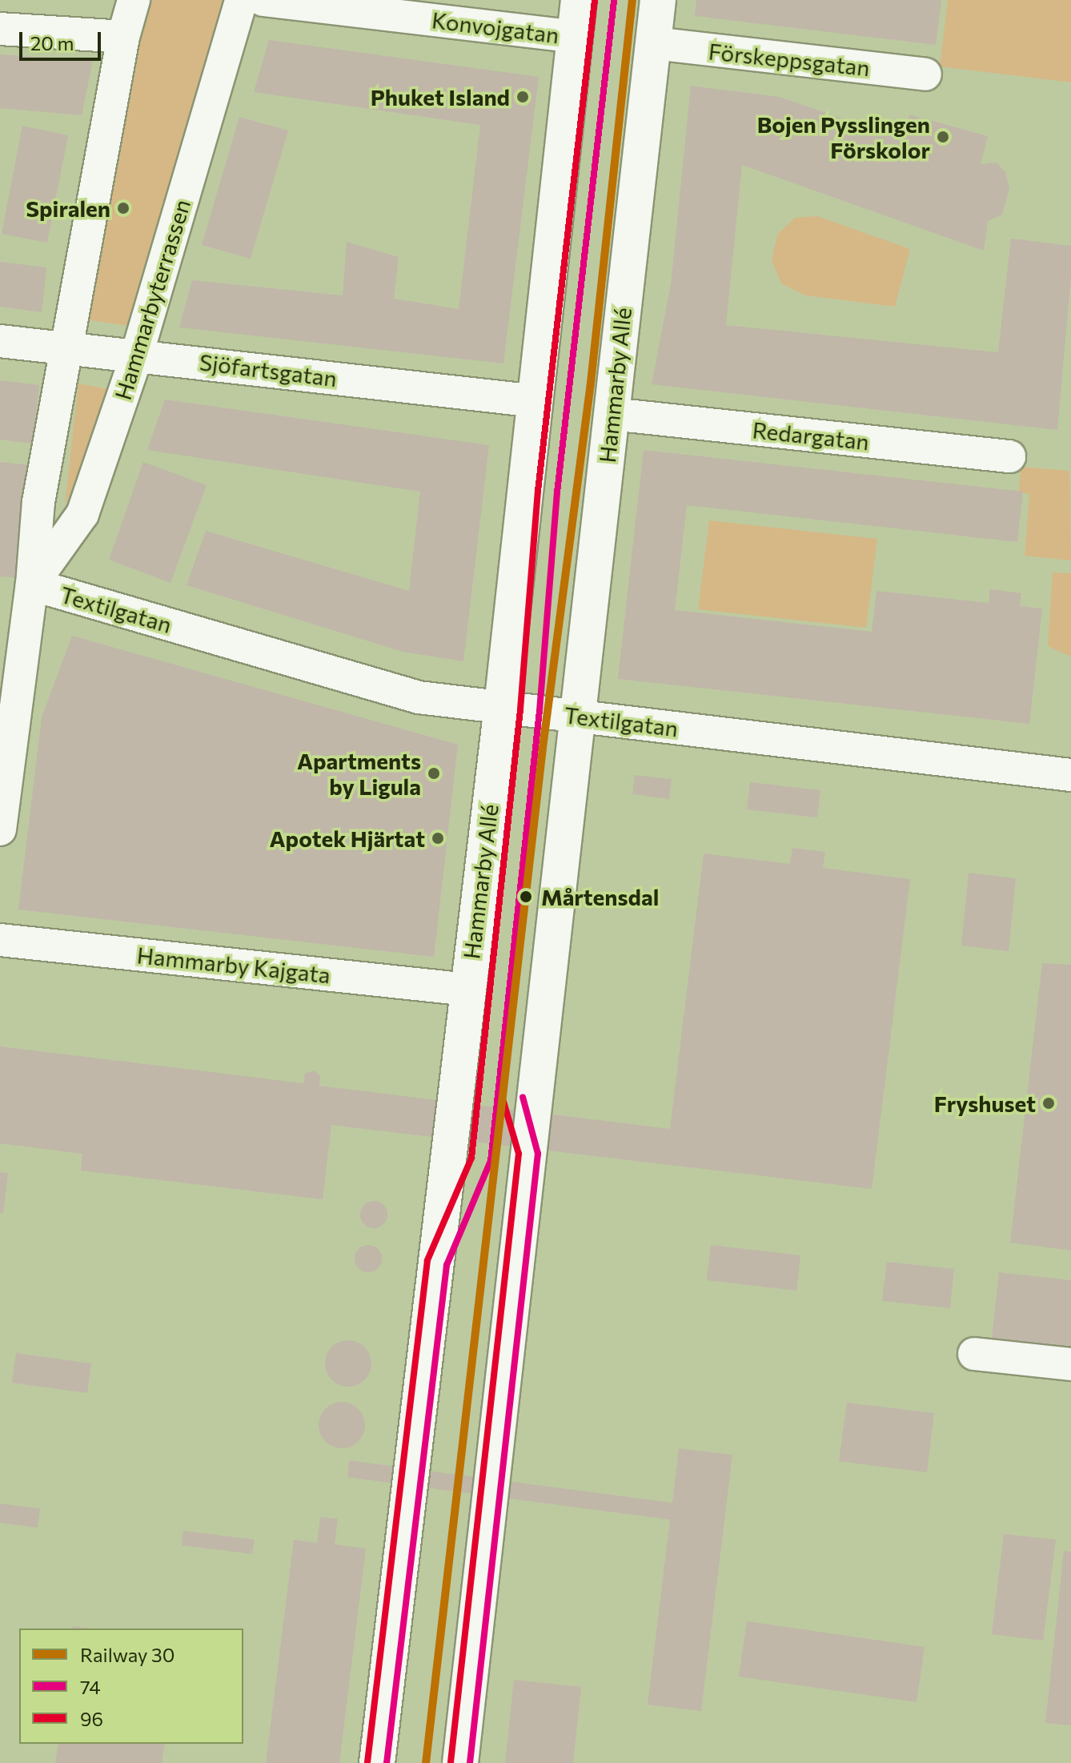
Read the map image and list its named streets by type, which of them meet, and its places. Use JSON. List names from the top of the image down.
{
  "streets": {
    "street": [
      "Konvojgatan",
      "Förskeppsgatan",
      "Hammarbyterrassen",
      "Sjöfartsgatan",
      "Hammarby Allé",
      "Redargatan",
      "Textilgatan",
      "Hammarby Kajgata"
    ]
  },
  "crossings": [
    ["Konvojgatan", "Hammarby Allé"],
    ["Förskeppsgatan", "Hammarby Allé"],
    ["Hammarbyterrassen", "Sjöfartsgatan"],
    ["Hammarbyterrassen", "Textilgatan"],
    ["Sjöfartsgatan", "Hammarby Allé"],
    ["Hammarby Allé", "Redargatan"],
    ["Hammarby Allé", "Textilgatan"],
    ["Hammarby Allé", "Hammarby Kajgata"]
  ],
  "places": [
    "Phuket Island",
    "Bojen Pysslingen Förskolor",
    "Spiralen",
    "Apartments by Ligula",
    "Apotek Hjärtat",
    "Mårtensdal",
    "Fryshuset"
  ],
  "lines": ["rail line 30", "transit line 96", "transit line 74"],
  "legend": ["Railway 30", "74", "96"],
  "scale_bar": "20 m"
}
